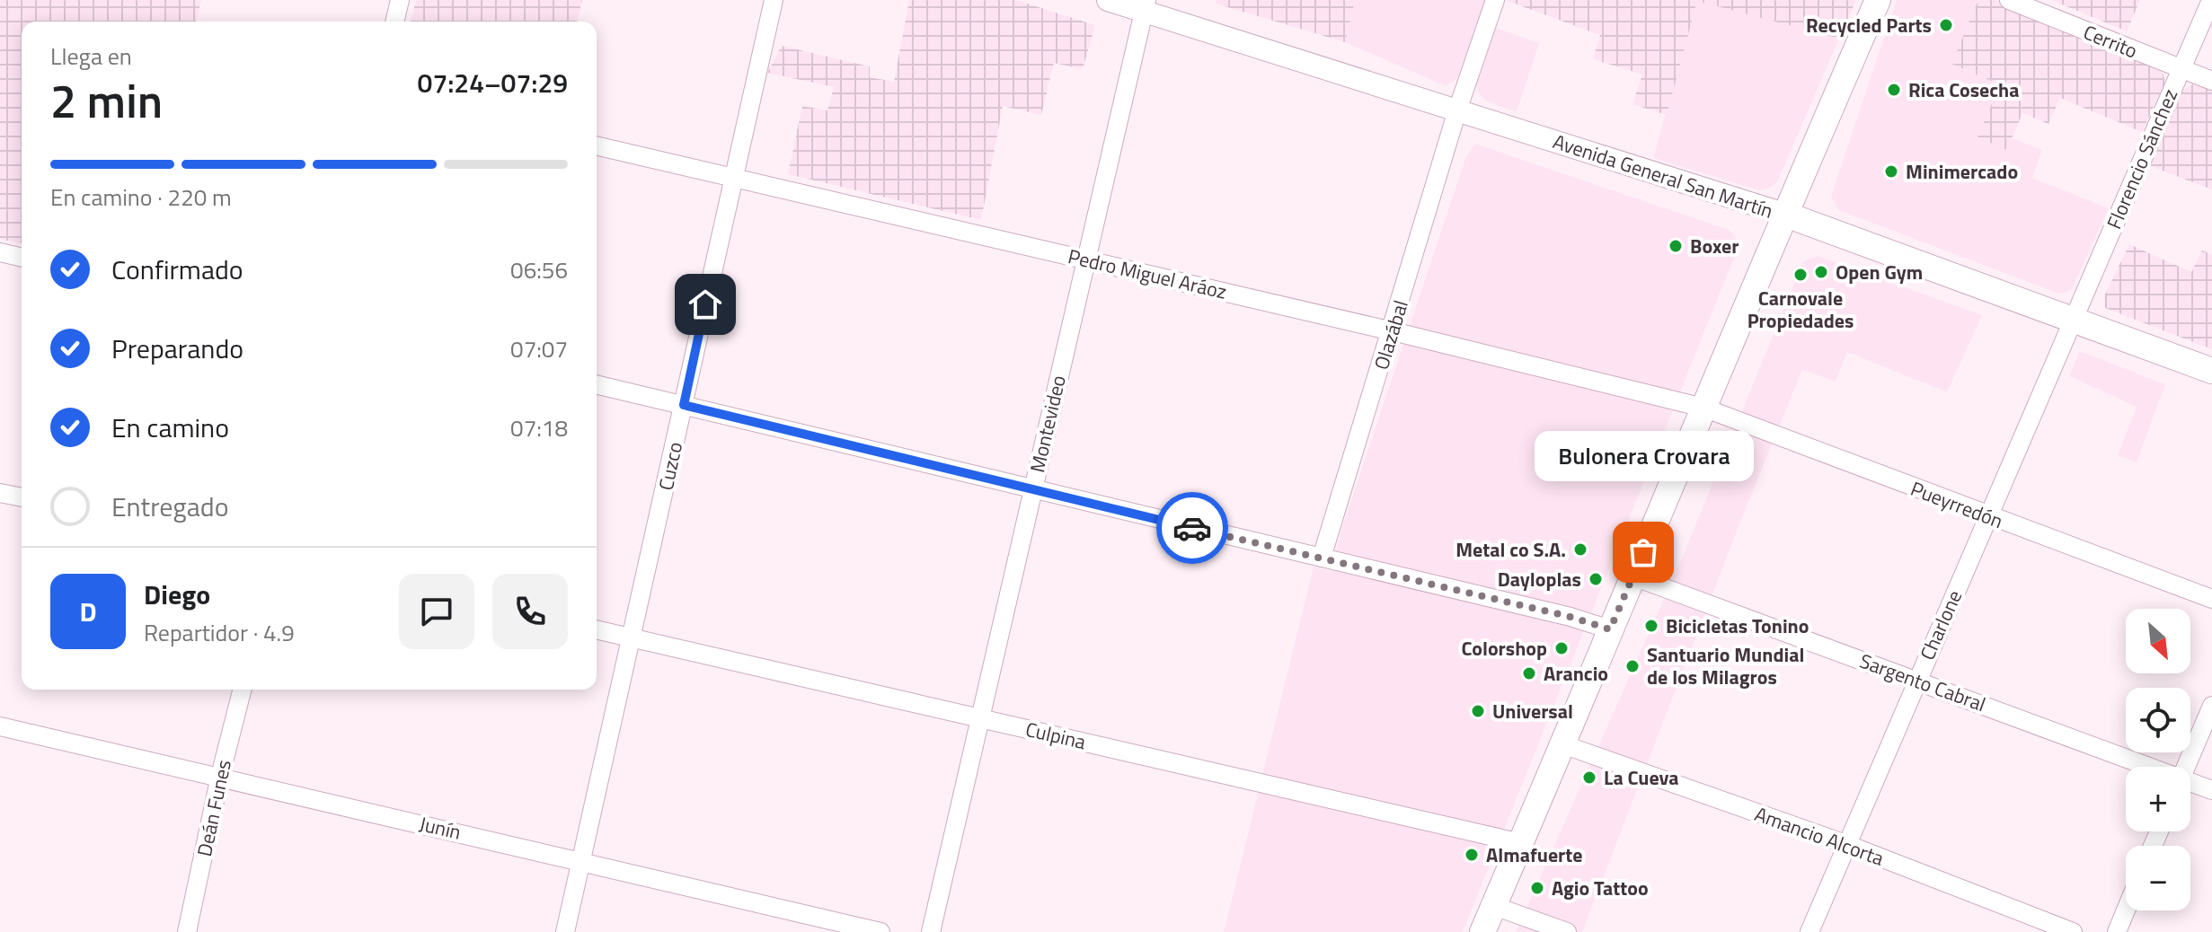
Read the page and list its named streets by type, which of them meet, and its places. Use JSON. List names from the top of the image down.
{
  "streets": {
    "main road": ["Avenida General San Martín"],
    "street": [
      "Cerrito",
      "Florencio Sánchez",
      "Pedro Miguel Aráoz",
      "Olazábal",
      "Montevideo",
      "Cuzco",
      "Pueyrredón",
      "Charlone",
      "Sargento Cabral",
      "Culpina",
      "Deán Funes",
      "Junín",
      "Amancio Alcorta"
    ]
  },
  "crossings": [
    ["Cerrito", "Florencio Sánchez"],
    ["Florencio Sánchez", "Avenida General San Martín"],
    ["Florencio Sánchez", "Charlone"],
    ["Avenida General San Martín", "Olazábal"],
    ["Avenida General San Martín", "Montevideo"],
    ["Avenida General San Martín", "Charlone"],
    ["Pedro Miguel Aráoz", "Olazábal"],
    ["Pedro Miguel Aráoz", "Montevideo"],
    ["Pedro Miguel Aráoz", "Cuzco"],
    ["Pedro Miguel Aráoz", "Pueyrredón"],
    ["Montevideo", "Culpina"],
    ["Cuzco", "Culpina"],
    ["Cuzco", "Junín"],
    ["Pueyrredón", "Charlone"],
    ["Charlone", "Sargento Cabral"],
    ["Charlone", "Amancio Alcorta"],
    ["Deán Funes", "Junín"]
  ],
  "places": [
    "Recycled Parts",
    "Rica Cosecha",
    "Minimercado",
    "Boxer",
    "Open Gym",
    "Carnovale Propiedades",
    "Metal co S.A.",
    "Bulonera Crovara",
    "Dayloplas",
    "Bicicletas Tonino",
    "Colorshop",
    "Santuario Mundial de los Milagros",
    "Arancio",
    "Universal",
    "La Cueva",
    "Almafuerte",
    "Agio Tattoo"
  ],
  "north": "bottom right",
  "page": {
    "heading": ["2 min", "Llega en", "07:24–07:29"],
    "panel": ["Diego", "Repartidor · 4.9"],
    "bar": "En camino · 220 m",
    "list": [
      ["Confirmado", "06:56"],
      ["Preparando", "07:07"],
      ["En camino", "07:18"],
      "Entregado"
    ],
    "bubble": "Bulonera Crovara",
    "round": "D",
    "map_buttons": ["+", "−"]
  }
}
